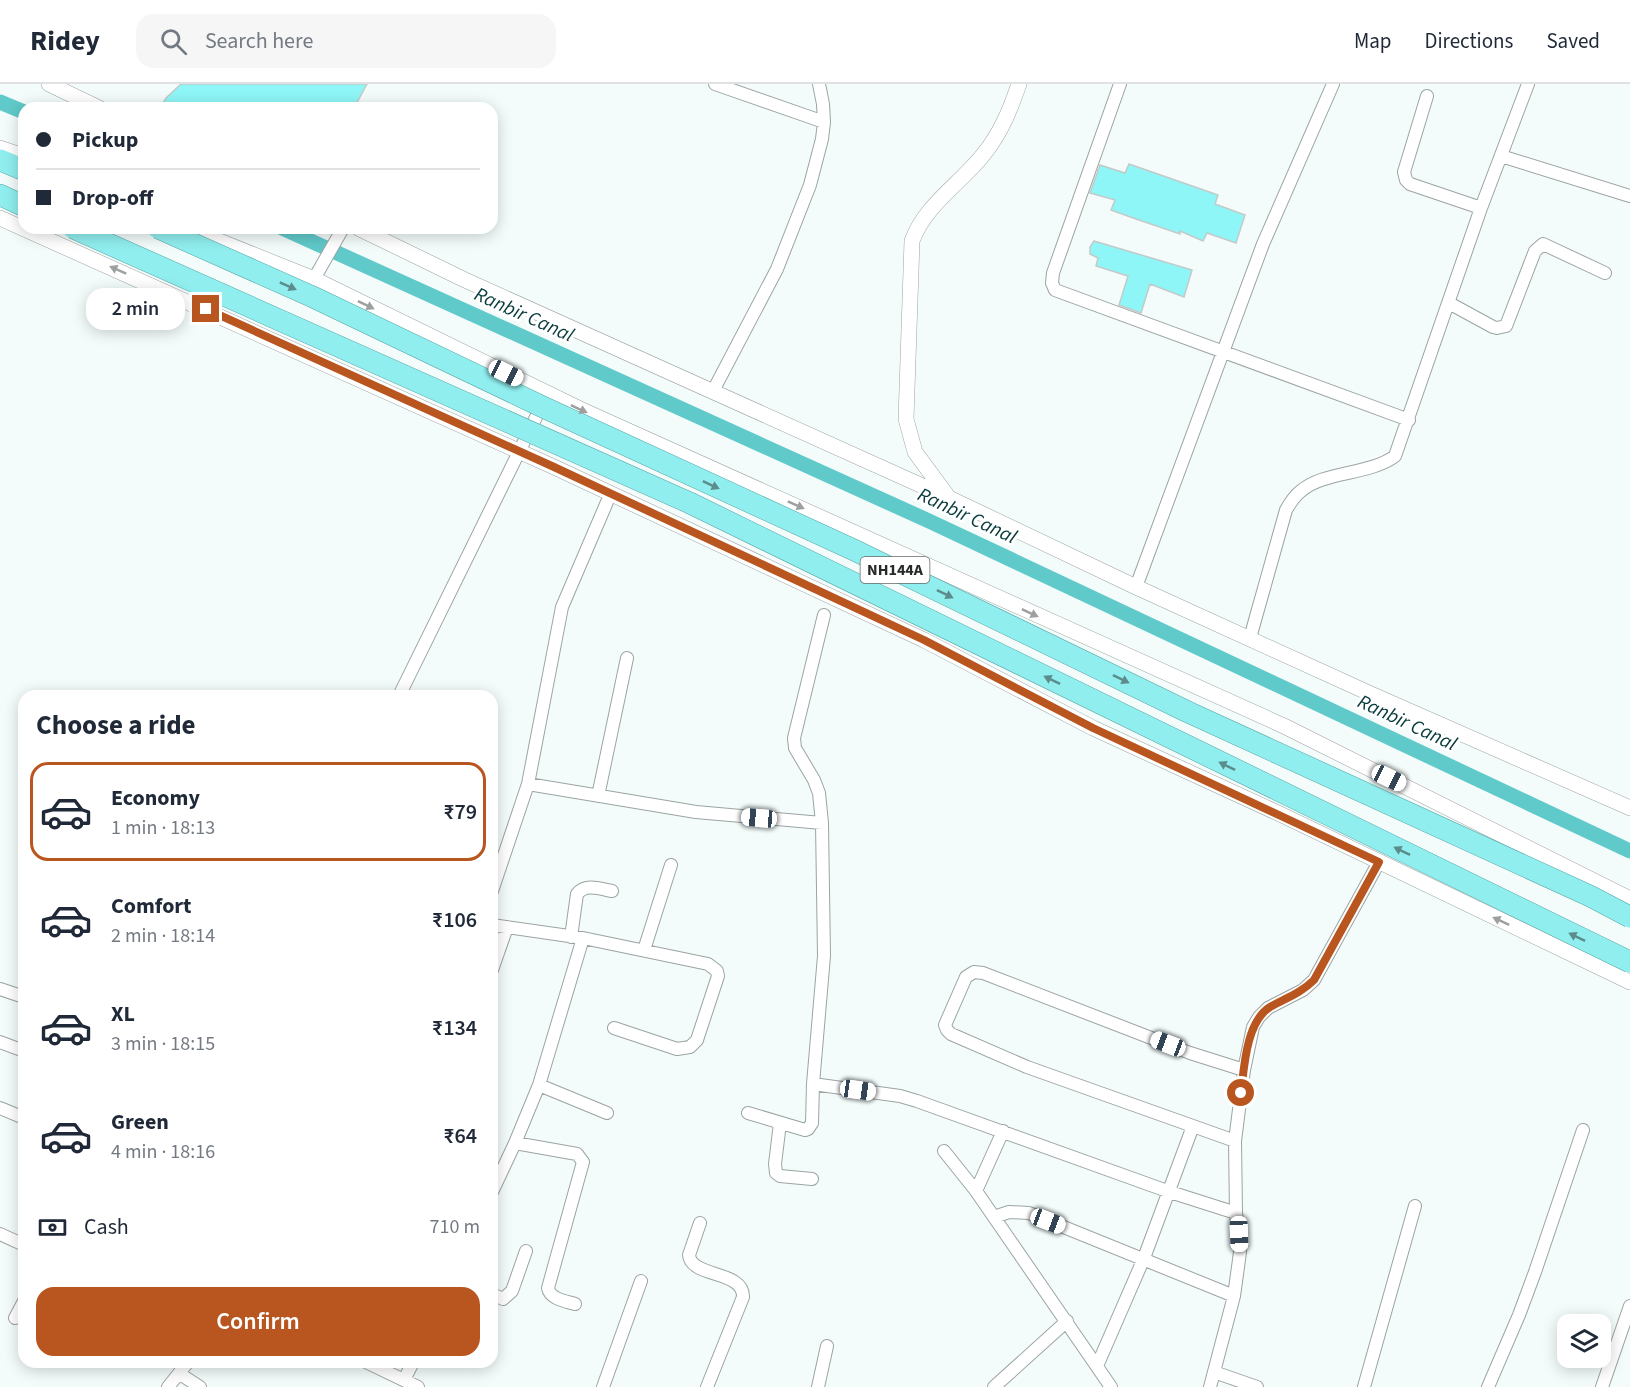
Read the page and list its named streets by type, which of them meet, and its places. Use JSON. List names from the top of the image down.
{
  "streets": {
    "highway": ["NH144A"]
  },
  "water": ["Ranbir Canal"],
  "page": {
    "header": "Ridey",
    "search": "Search here",
    "nav": ["Map", "Directions", "Saved"],
    "banner": ["Pickup", "Drop-off"],
    "bubble": "2 min",
    "heading": "Choose a ride",
    "list": [
      {
        "name": "Economy",
        "note": "1 min · 18:13",
        "value": "₹79"
      },
      {
        "name": "Comfort",
        "note": "2 min · 18:14",
        "value": "₹106"
      },
      {
        "name": "XL",
        "note": "3 min · 18:15",
        "value": "₹134"
      },
      {
        "name": "Green",
        "note": "4 min · 18:16",
        "value": "₹64"
      }
    ],
    "pay": ["Cash", "710 m"],
    "buttons": "Confirm"
  }
}
